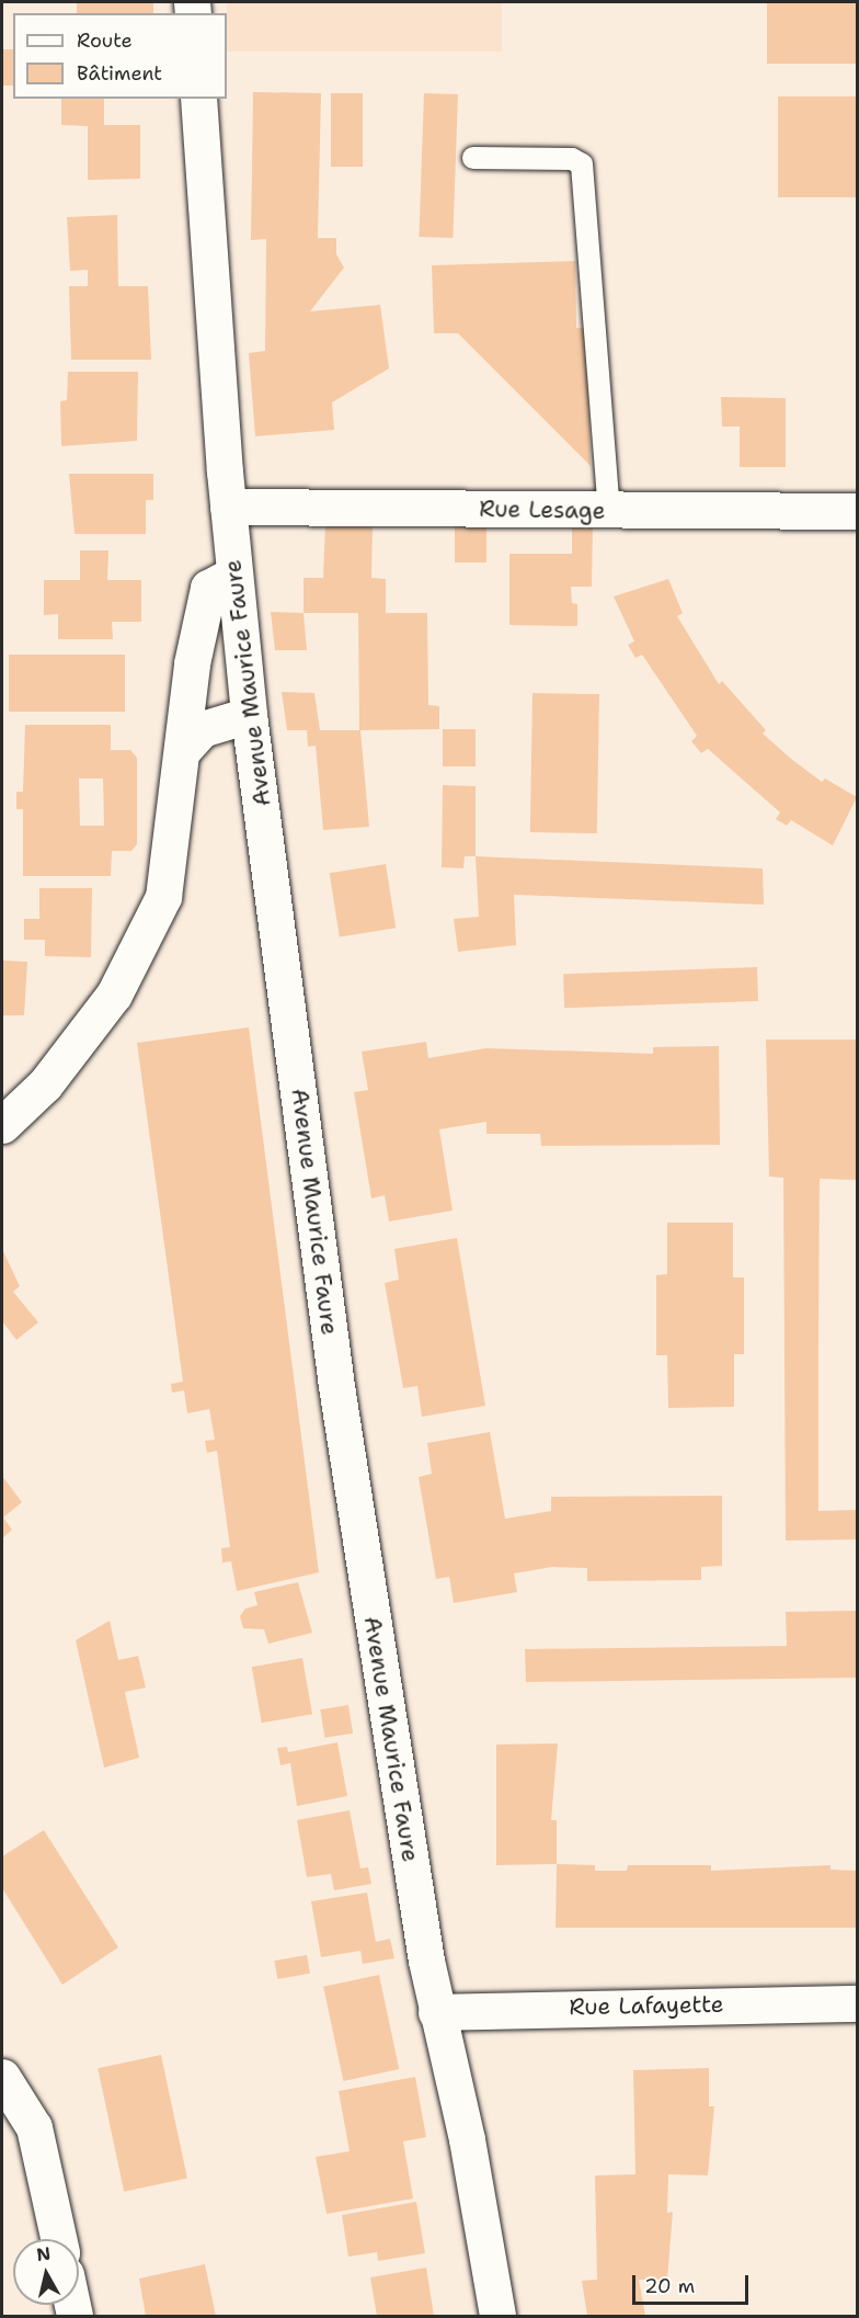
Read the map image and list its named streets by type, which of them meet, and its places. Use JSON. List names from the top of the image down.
{
  "streets": {
    "street": ["Rue Lesage", "Avenue Maurice Faure", "Rue Lafayette"]
  },
  "crossings": [
    ["Rue Lesage", "Avenue Maurice Faure"],
    ["Avenue Maurice Faure", "Rue Lafayette"]
  ],
  "legend": ["Route", "Bâtiment"],
  "scale_bar": "20 m",
  "north": "top"
}
